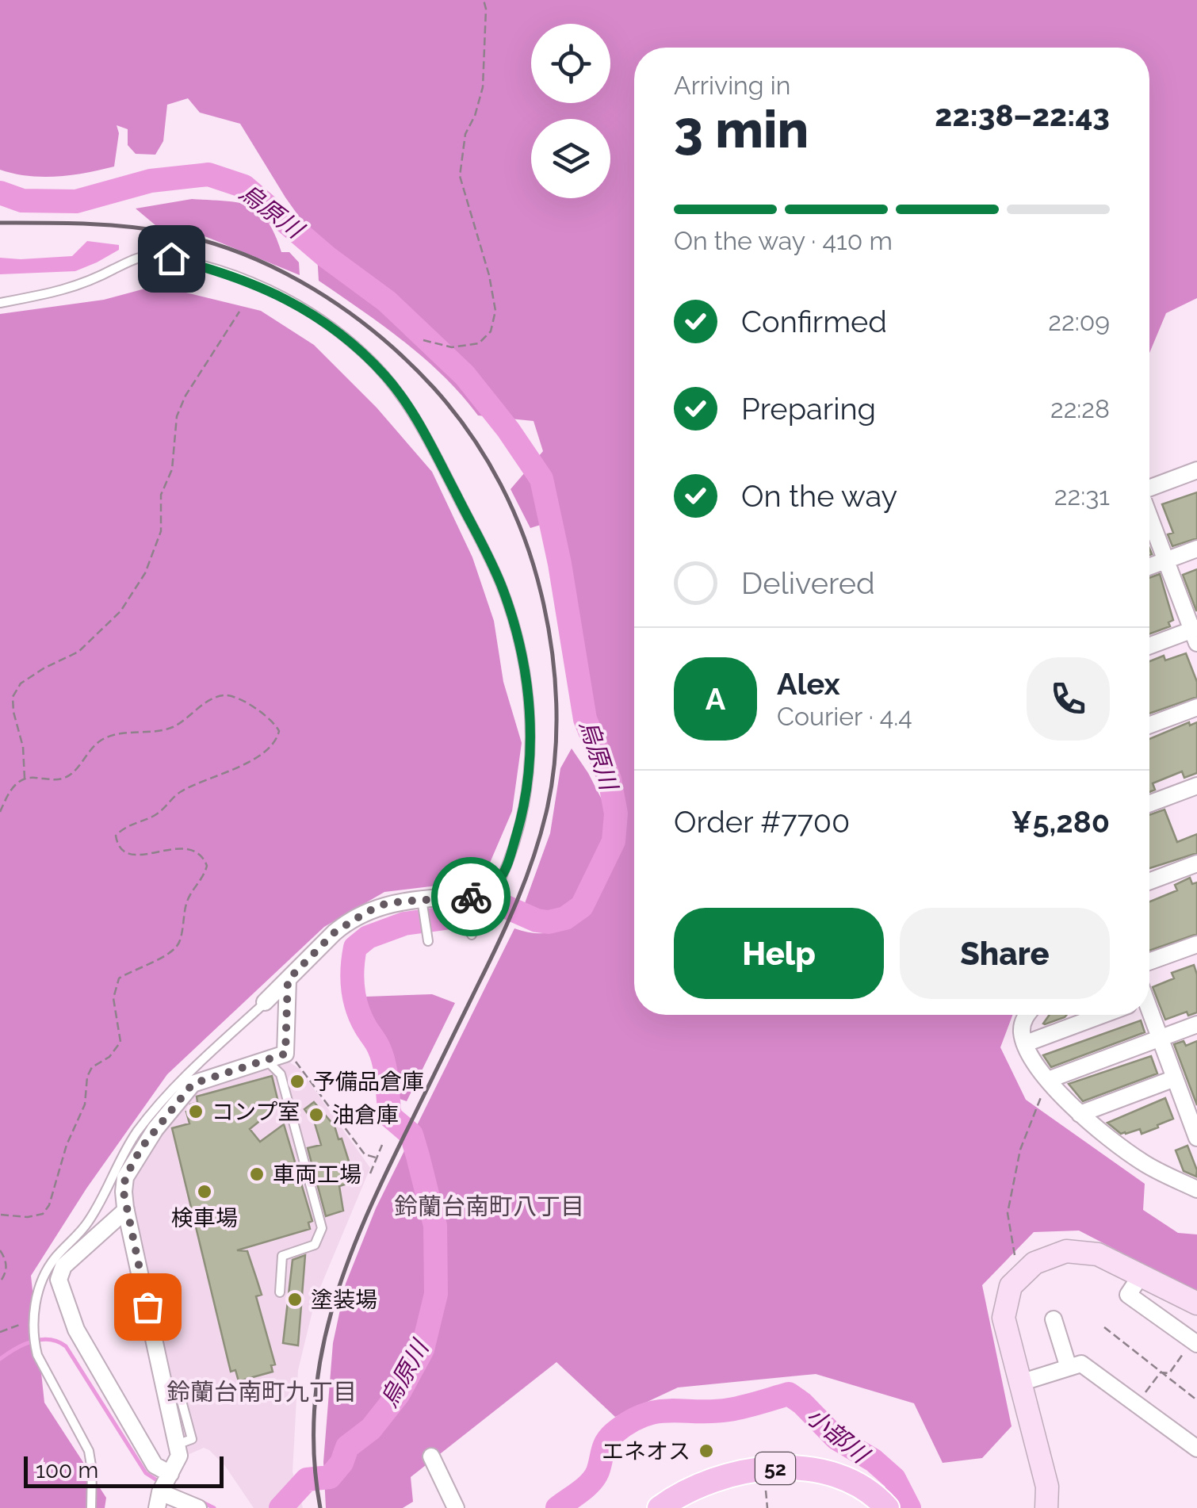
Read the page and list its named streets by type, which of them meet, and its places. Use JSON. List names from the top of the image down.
{
  "streets": {
    "main road": ["52"]
  },
  "districts": ["鈴蘭台南町八丁目", "鈴蘭台南町九丁目"],
  "water": ["烏原川", "小部川"],
  "places": [
    "予備品倉庫",
    "コンプ室",
    "油倉庫",
    "車両工場",
    "検車場",
    "塗装場",
    "エネオス"
  ],
  "scale_bar": "100 m",
  "page": {
    "heading": ["3 min", "Arriving in", "22:38–22:43"],
    "panel": [
      "Alex",
      "Courier · 4.4",
      "Order #7700",
      "¥5,280"
    ],
    "bar": "On the way · 410 m",
    "list": [
      ["Confirmed", "22:09"],
      ["Preparing", "22:28"],
      ["On the way", "22:31"],
      "Delivered"
    ],
    "round": "A",
    "buttons": ["Help", "Share"],
    "scale": "100 m"
  }
}
